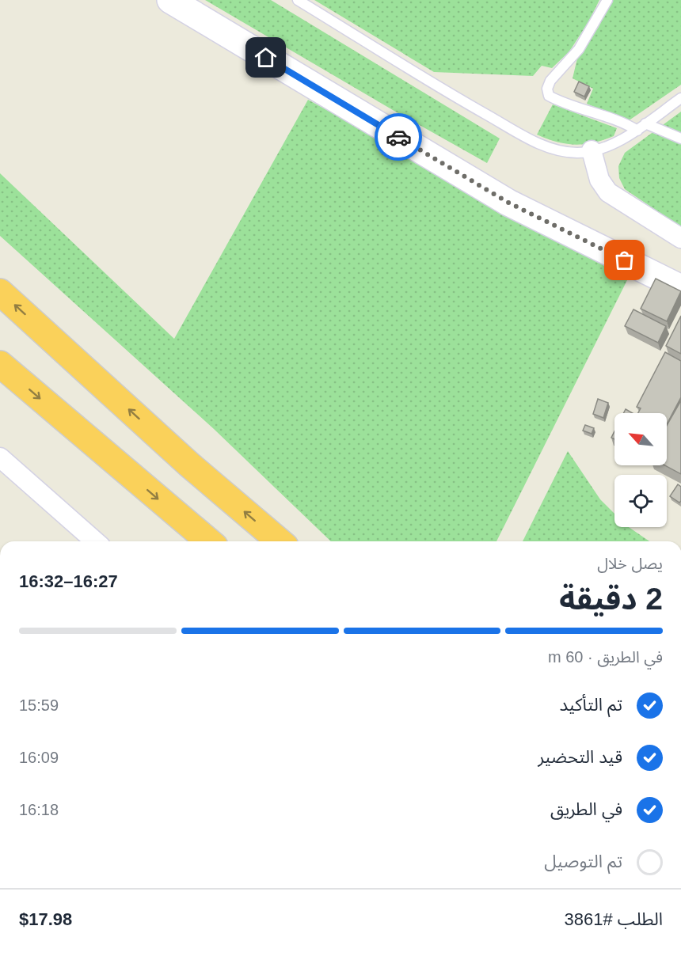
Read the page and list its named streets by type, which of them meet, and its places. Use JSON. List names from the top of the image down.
{
  "north": "top left",
  "page": {
    "heading": ["2 دقيقة", "يصل خلال", "16:27–16:32"],
    "panel": ["الطلب #3861", "$17.98"],
    "bar": "في الطريق · 60 m",
    "list": [
      ["تم التأكيد", "15:59"],
      ["قيد التحضير", "16:09"],
      ["في الطريق", "16:18"],
      "تم التوصيل"
    ]
  }
}
